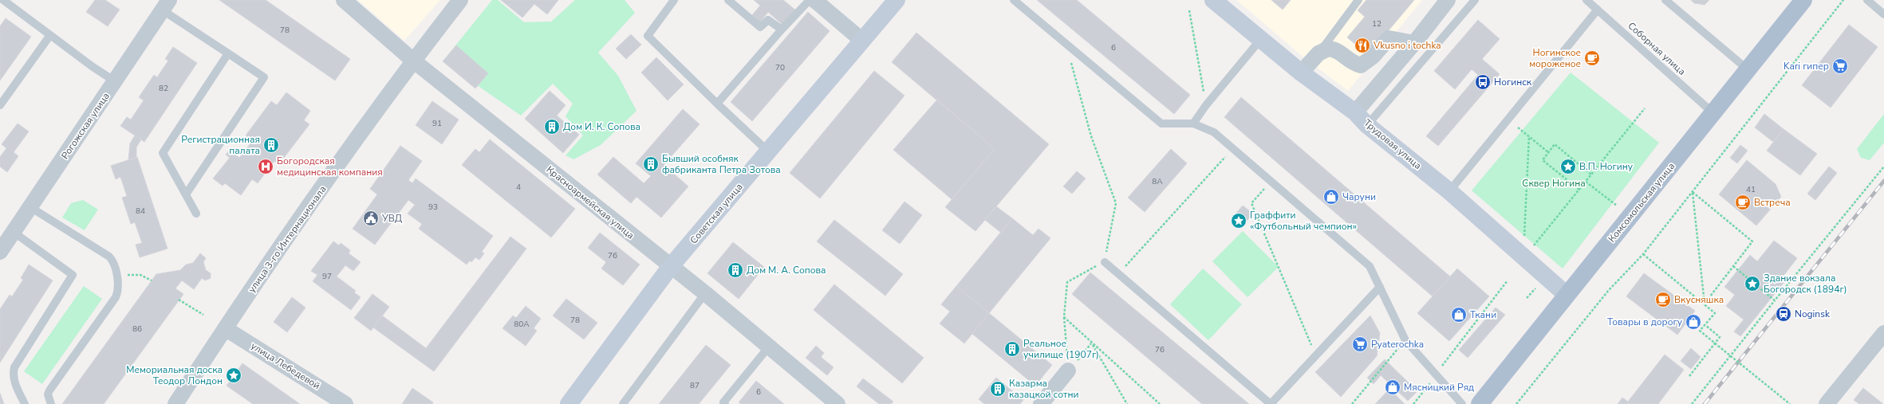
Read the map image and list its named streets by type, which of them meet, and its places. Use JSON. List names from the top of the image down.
{
  "streets": {
    "main road": ["Комсомольская улица"],
    "street": [
      "Рогожская улица",
      "Трудовая улица",
      "Красноармейская улица",
      "Советская улица",
      "улица 3-го Интернационала",
      "улица Лебедевой"
    ],
    "lane": ["Соборная улица"]
  },
  "crossings": [
    ["Соборная улица", "Комсомольская улица"],
    ["Трудовая улица", "Комсомольская улица"],
    ["Красноармейская улица", "Советская улица"],
    ["Красноармейская улица", "улица 3-го Интернационала"],
    ["улица 3-го Интернационала", "улица Лебедевой"]
  ],
  "parks": ["Сквер Ногина"],
  "places": {
    "restaurant": ["Vkusno i tochka"],
    "cafe": ["Ногинское мороженое", "Встреча", "Вкусняшка"],
    "supermarket": ["Kari гипер", "Pyaterochka"],
    "bus stop": ["Ногинск"],
    "building": [
      "Дом И. К. Сопова",
      "Регистрационная палата",
      "Бывший особняк фабриканта Петра Зотова",
      "Дом М. А. Сопова",
      "Реальное училище (1907г)",
      "Казарма казацкой сотни"
    ],
    "hospital": ["Богородская медицинская компания"],
    "place": [
      "В.П. Ногину",
      "Граффити «Футбольный чемпион»",
      "Здание вокзала Богородск (1894г)",
      "Мемориальная доска Теодор Лондон"
    ],
    "shop": [
      "Чаруни",
      "Ткани",
      "Товары в дорогу",
      "Мясницкий Ряд"
    ],
    "public building": ["УВД"],
    "station": ["Noginsk"]
  },
  "house_numbers": [
    "12",
    "78",
    "6",
    "70",
    "82",
    "91",
    "8А",
    "4",
    "41",
    "93",
    "84",
    "76",
    "97",
    "78",
    "80А",
    "86",
    "76",
    "87",
    "6"
  ]
}
